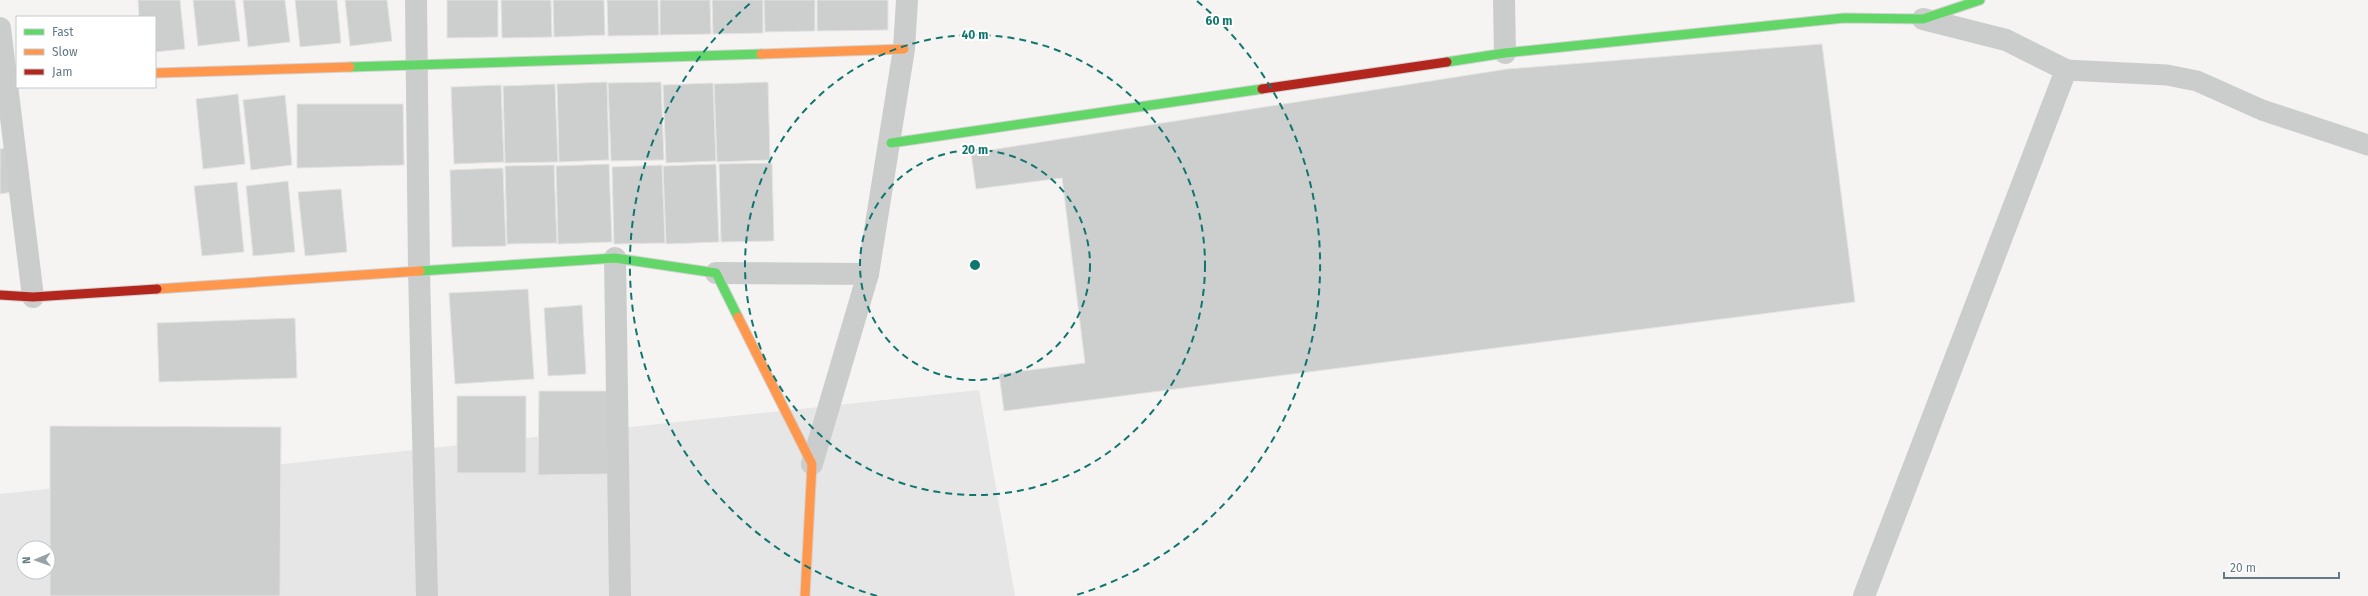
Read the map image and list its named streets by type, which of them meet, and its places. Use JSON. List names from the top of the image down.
{
  "legend": ["Fast", "Slow", "Jam"],
  "scale_bar": "20 m",
  "north": "left",
  "rings": ["60 m", "40 m", "20 m"]
}
